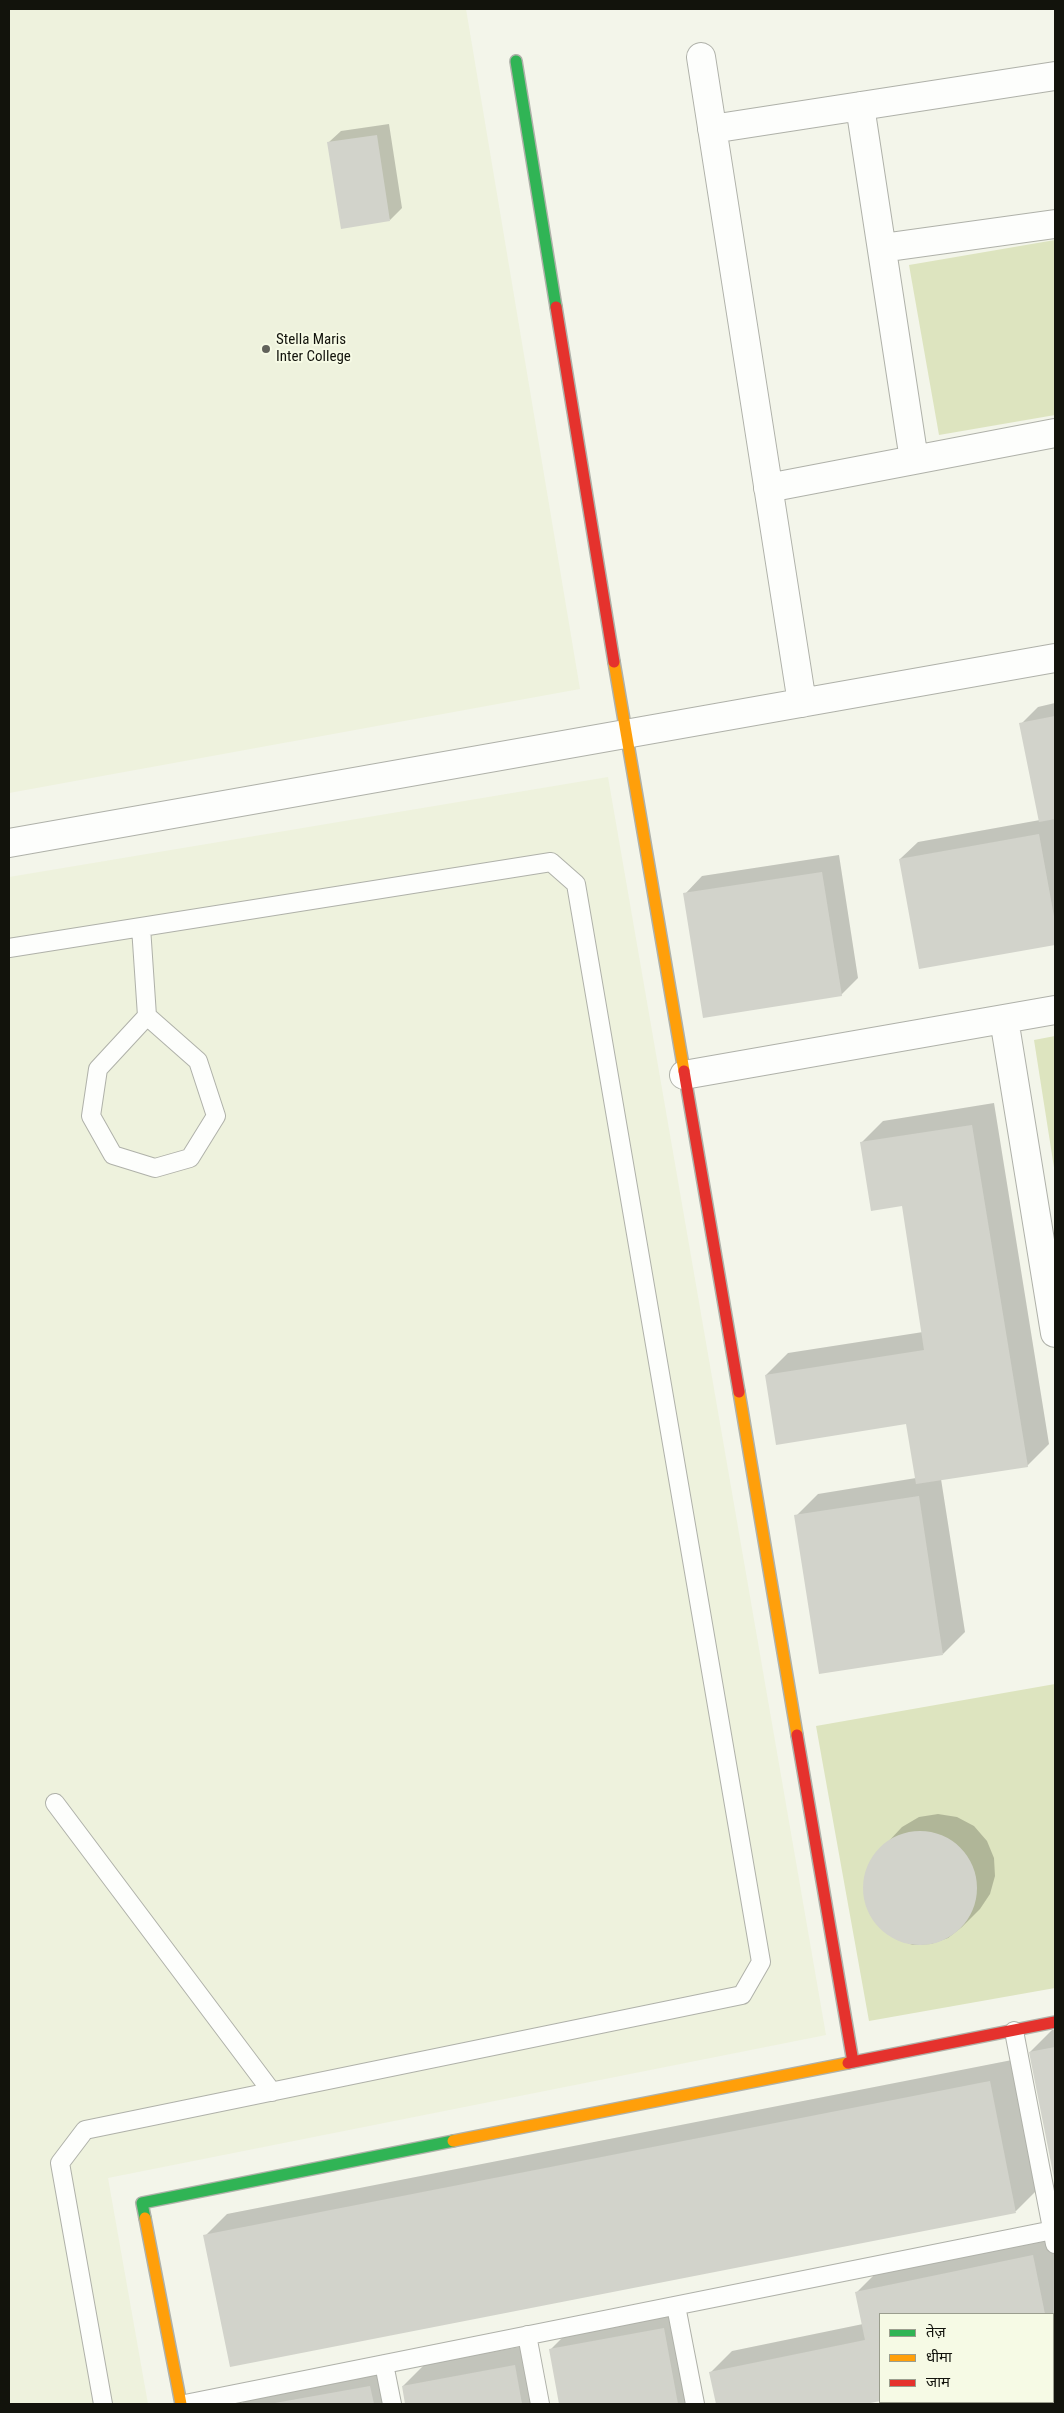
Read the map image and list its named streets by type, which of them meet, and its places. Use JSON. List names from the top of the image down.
{
  "places": ["Stella Maris Inter College"],
  "legend": ["तेज़", "धीमा", "जाम"]
}
